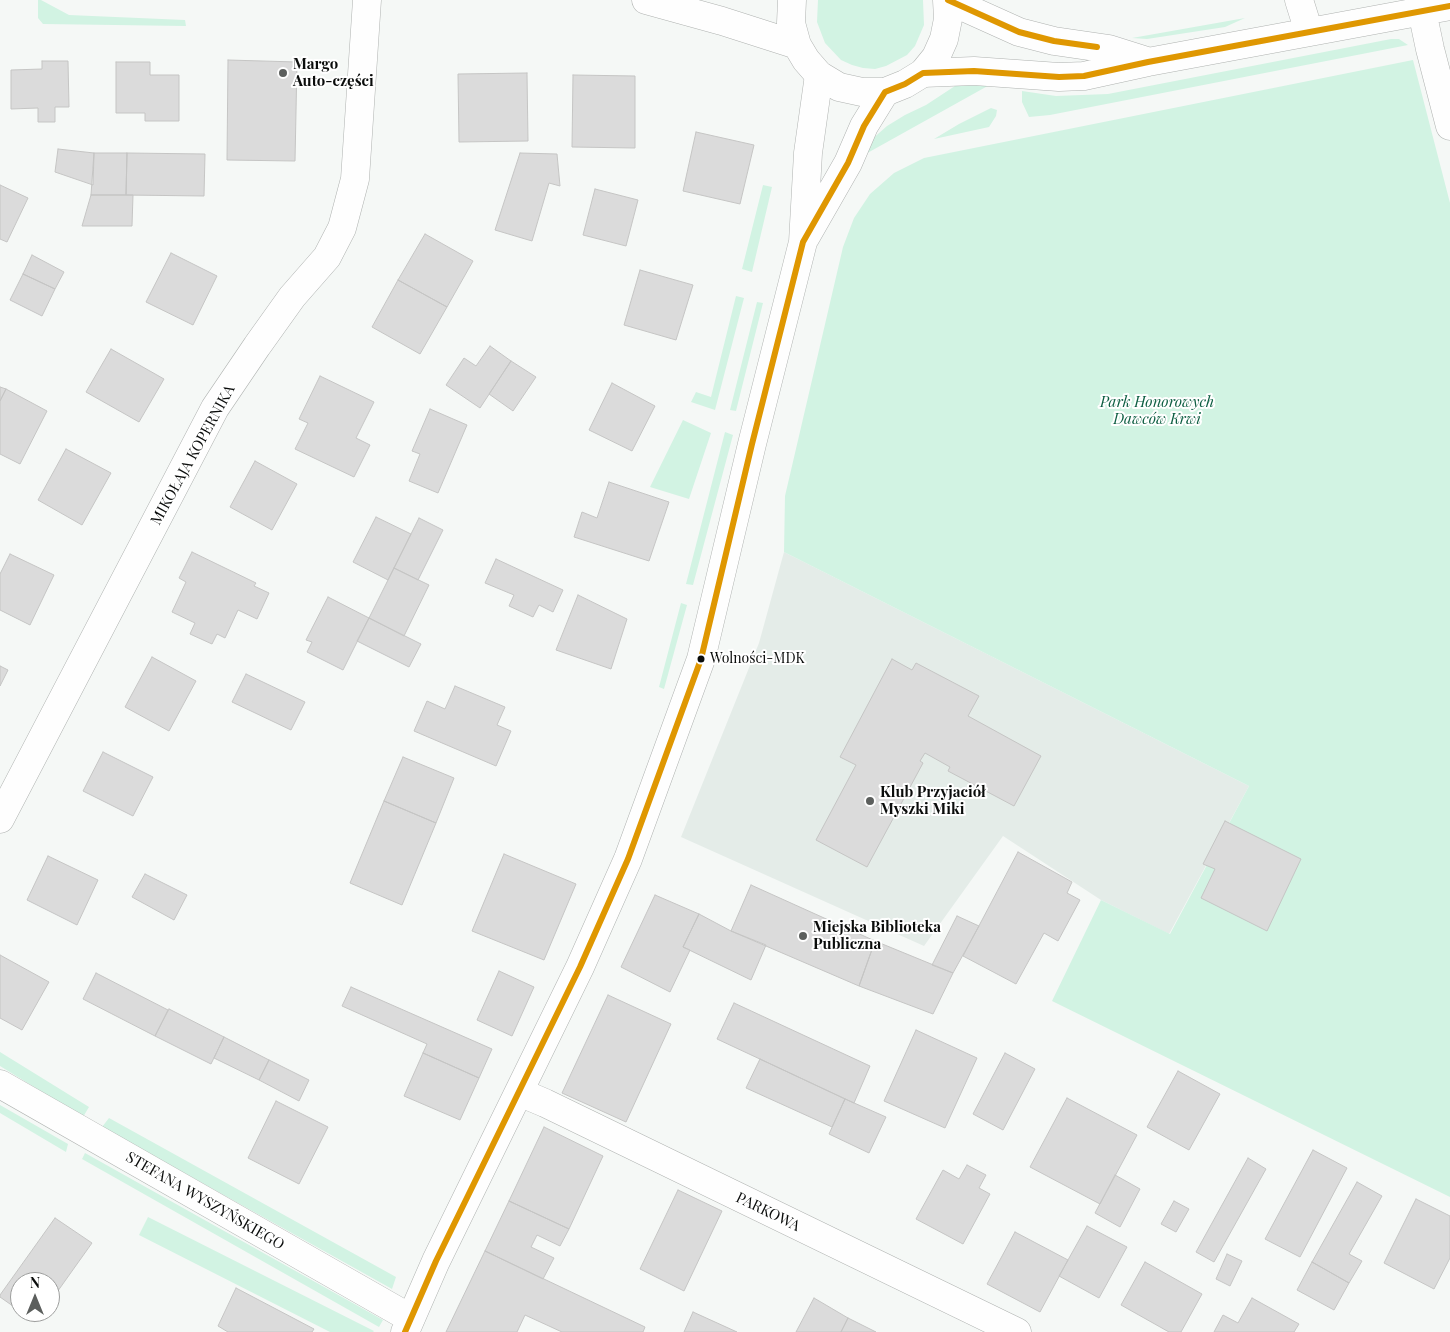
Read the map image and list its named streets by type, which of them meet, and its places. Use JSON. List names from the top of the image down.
{
  "streets": {
    "street": ["MIKOŁAJA KOPERNIKA", "STEFANA WYSZYŃSKIEGO", "PARKOWA"]
  },
  "parks": ["Park Honorowych Dawców Krwi"],
  "places": [
    "Margo Auto-części",
    "Wolności-MDK",
    "Klub Przyjaciół Myszki Miki",
    "Miejska Biblioteka Publiczna"
  ],
  "north": "top"
}
